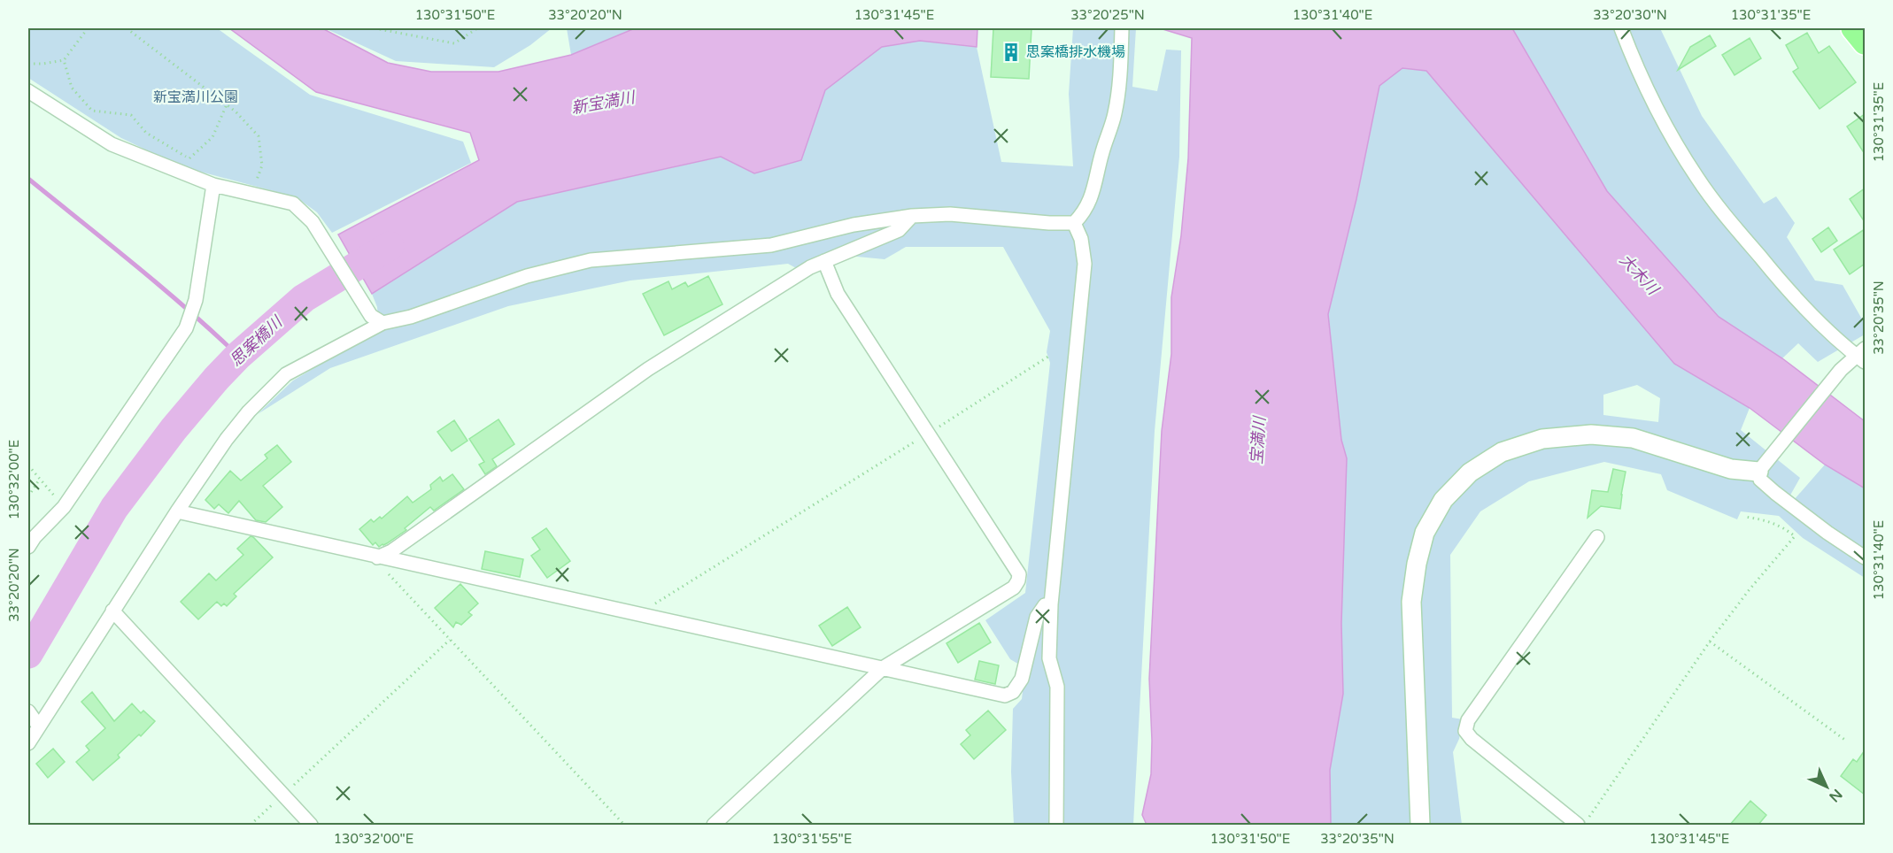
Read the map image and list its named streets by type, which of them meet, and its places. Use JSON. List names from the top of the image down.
{
  "water": [
    "新宝満川",
    "大木川",
    "思案橋川",
    "宝満川"
  ],
  "parks": ["新宝満川公園"],
  "places": {
    "building": ["思案橋排水機場"]
  },
  "north": "bottom right",
  "coordinates": [
    "130°31'50\"E",
    "33°20'20\"N",
    "130°31'45\"E",
    "33°20'25\"N",
    "130°31'40\"E",
    "33°20'30\"N",
    "130°31'35\"E",
    "33°20'35\"N",
    "130°32'00\"E",
    "130°31'55\"E"
  ]
}
